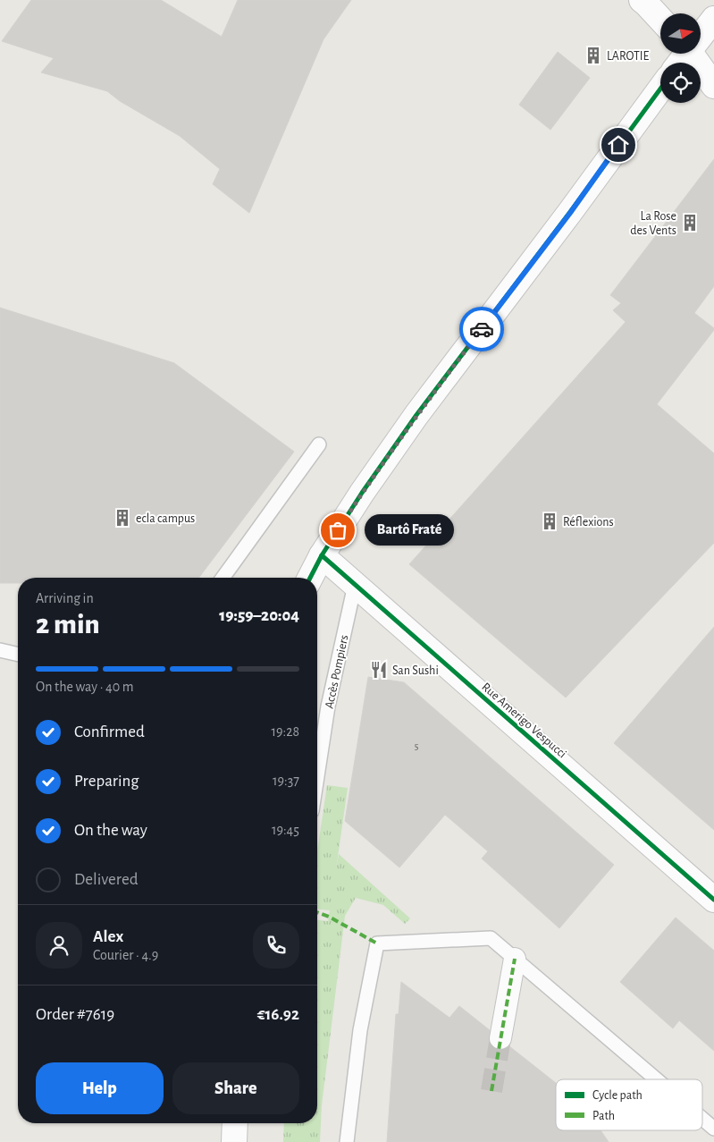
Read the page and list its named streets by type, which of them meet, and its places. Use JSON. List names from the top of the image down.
{
  "streets": {
    "street": ["Rue Amerigo Vespucci"],
    "lane": ["Accès Pompiers"]
  },
  "crossings": [
    ["Accès Pompiers", "Rue Amerigo Vespucci"]
  ],
  "places": {
    "building": [
      "LAROTIE",
      "La Rose des Vents",
      "ecla campus",
      "Réflexions"
    ],
    "other": ["Bartô Fraté"],
    "restaurant": ["San Sushi"]
  },
  "house_numbers": ["5"],
  "legend": ["Cycle path", "Path"],
  "north": "right",
  "page": {
    "bubble": "Bartô Fraté",
    "heading": ["2 min", "Arriving in", "19:59–20:04"],
    "panel": [
      "Alex",
      "Courier · 4.9",
      "Order #7619",
      "€16.92"
    ],
    "bar": "On the way · 40 m",
    "list": [
      ["Confirmed", "19:28"],
      ["Preparing", "19:37"],
      ["On the way", "19:45"],
      "Delivered"
    ],
    "buttons": ["Help", "Share"]
  }
}
